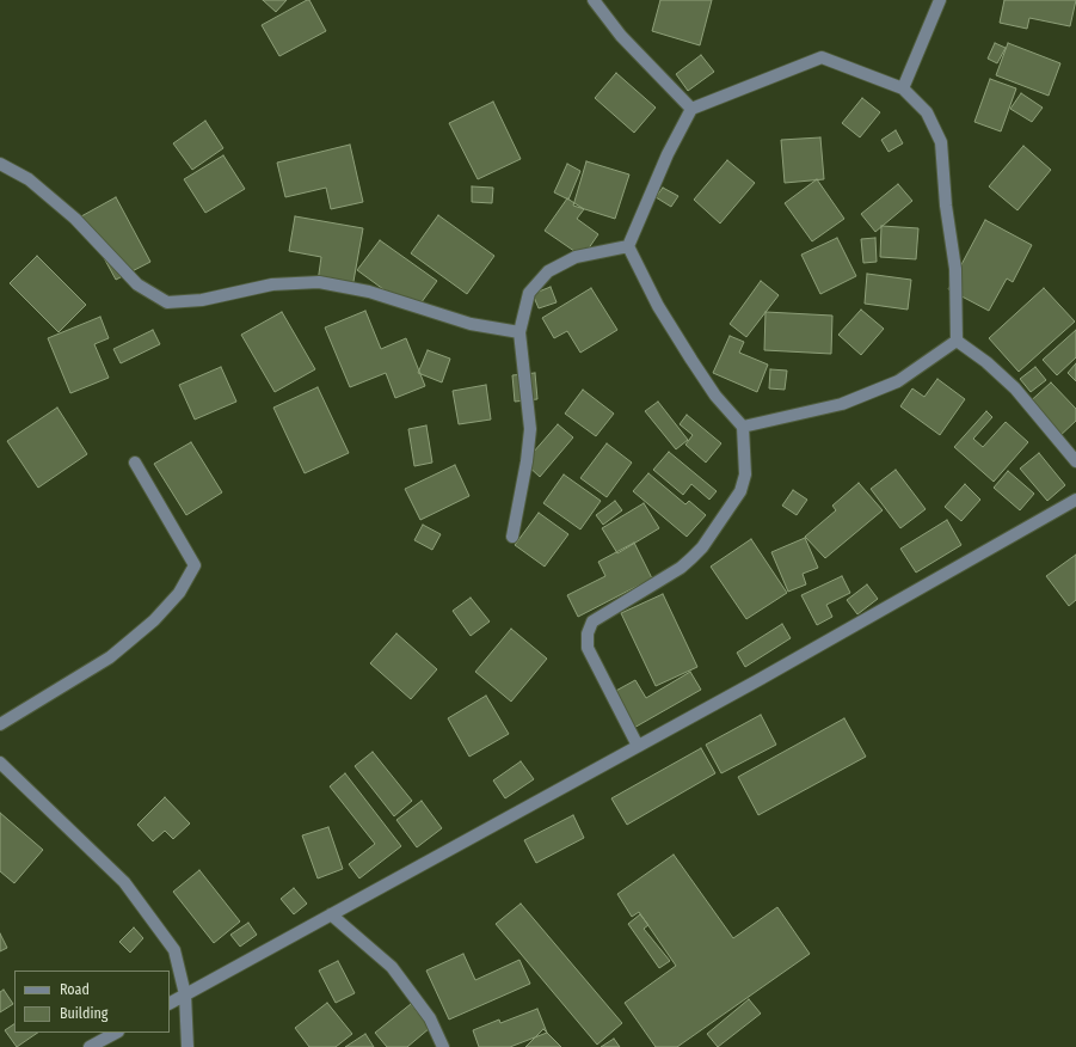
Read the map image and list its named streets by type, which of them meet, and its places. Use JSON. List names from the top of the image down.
{
  "legend": ["Road", "Building"]
}
